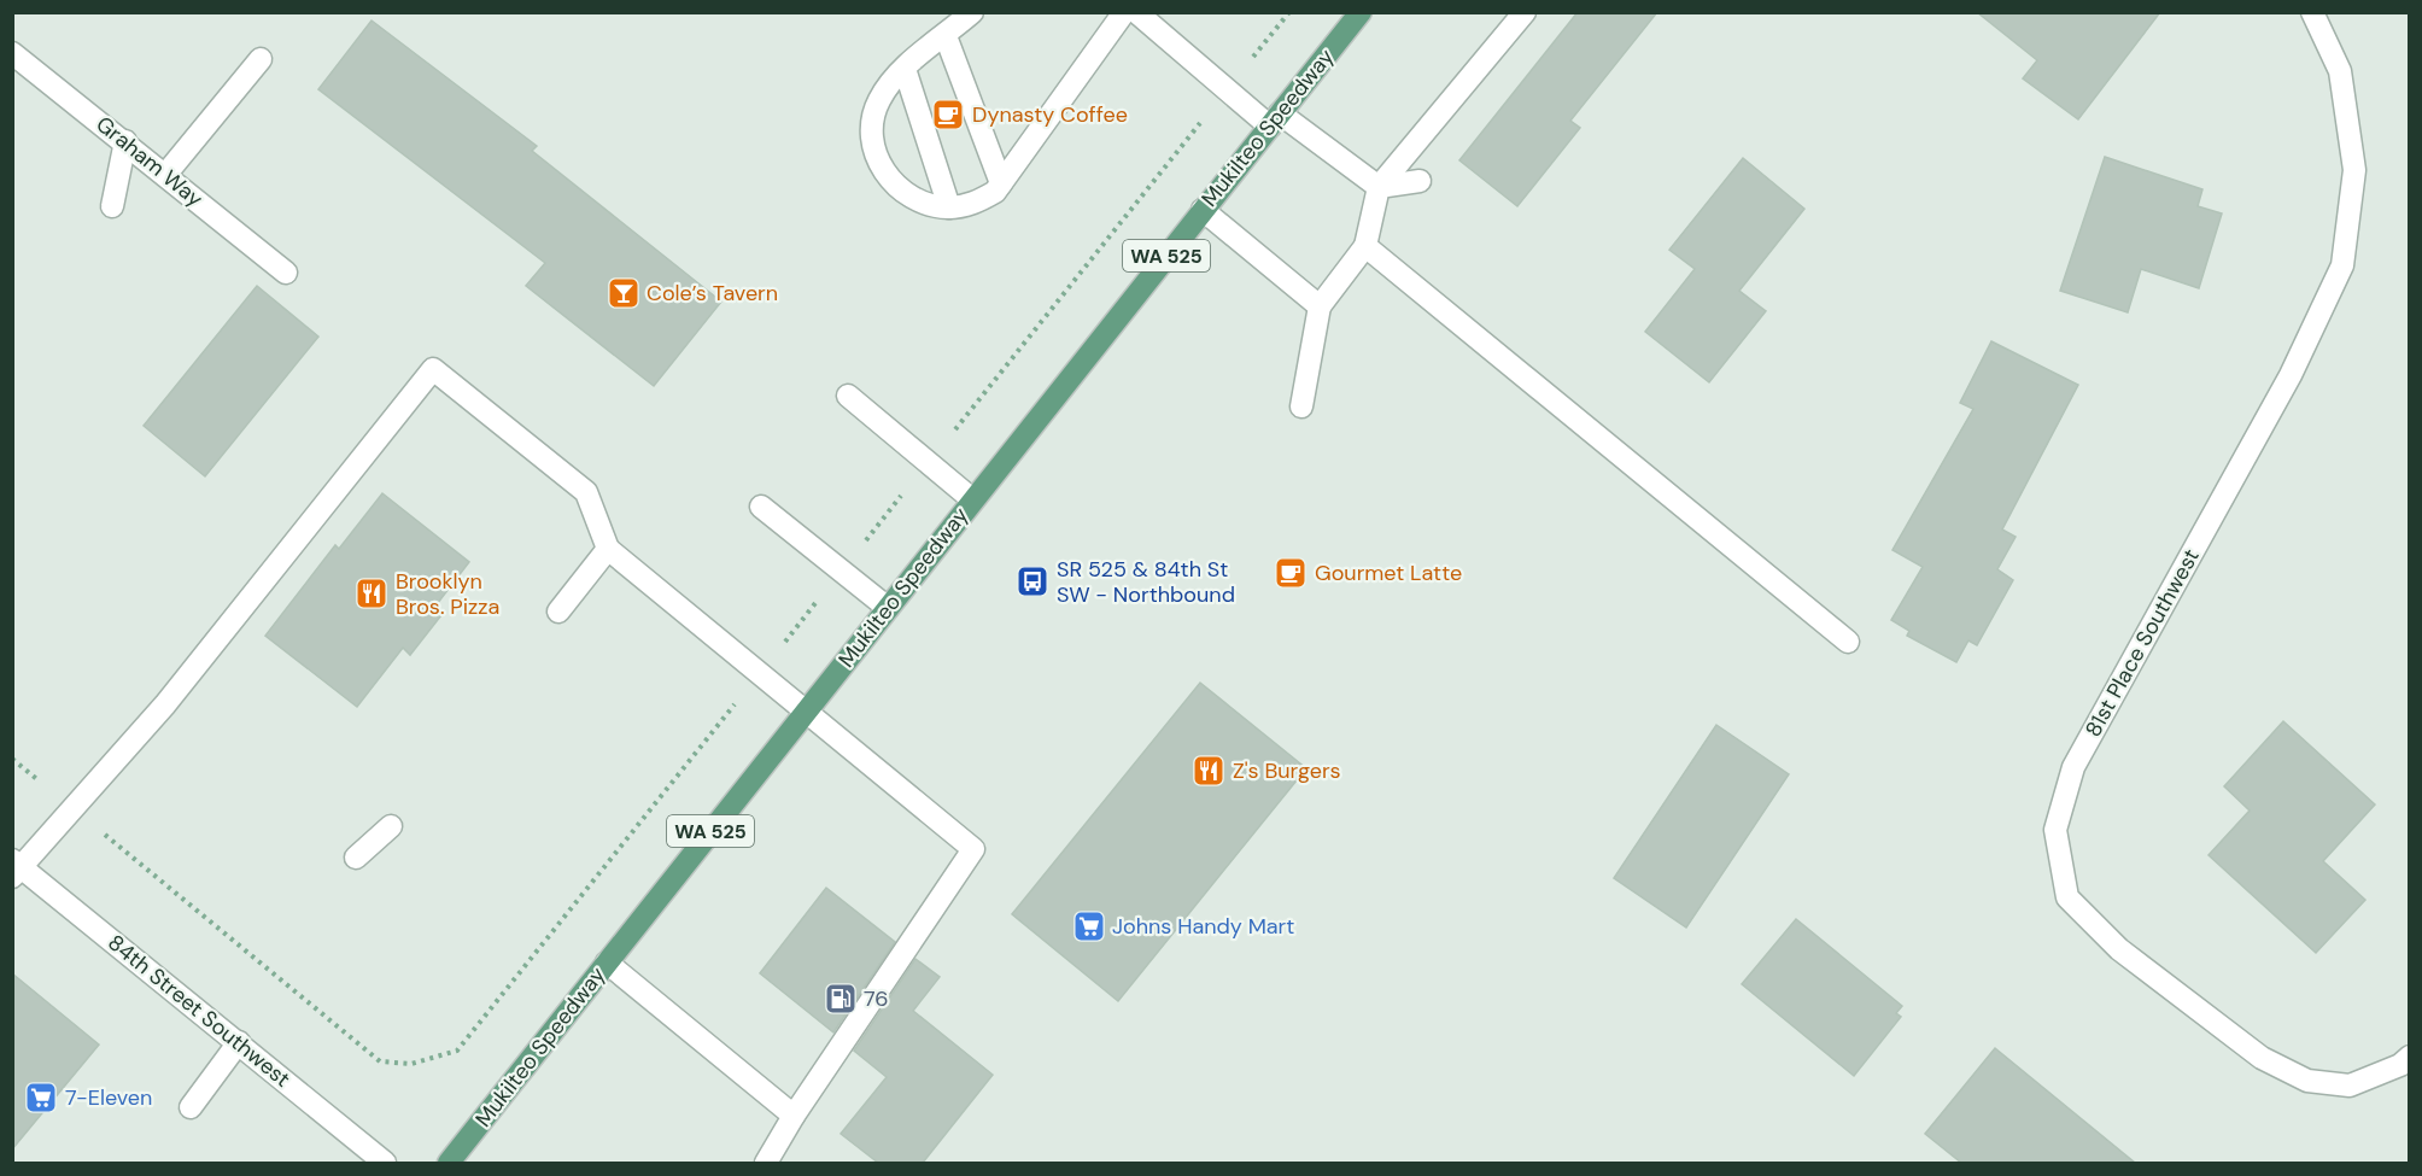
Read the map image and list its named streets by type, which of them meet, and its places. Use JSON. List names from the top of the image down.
{
  "streets": {
    "main road": ["Mukilteo Speedway", "WA 525"],
    "street": ["Graham Way", "81st Place Southwest", "84th Street Southwest"]
  },
  "places": {
    "cafe": ["Dynasty Coffee", "Gourmet Latte"],
    "bar": ["Cole’s Tavern"],
    "bus stop": ["SR 525 & 84th St SW - Northbound"],
    "restaurant": ["Brooklyn Bros. Pizza", "Z's Burgers"],
    "supermarket": ["Johns Handy Mart", "7-Eleven"],
    "fuel station": ["76"]
  }
}
